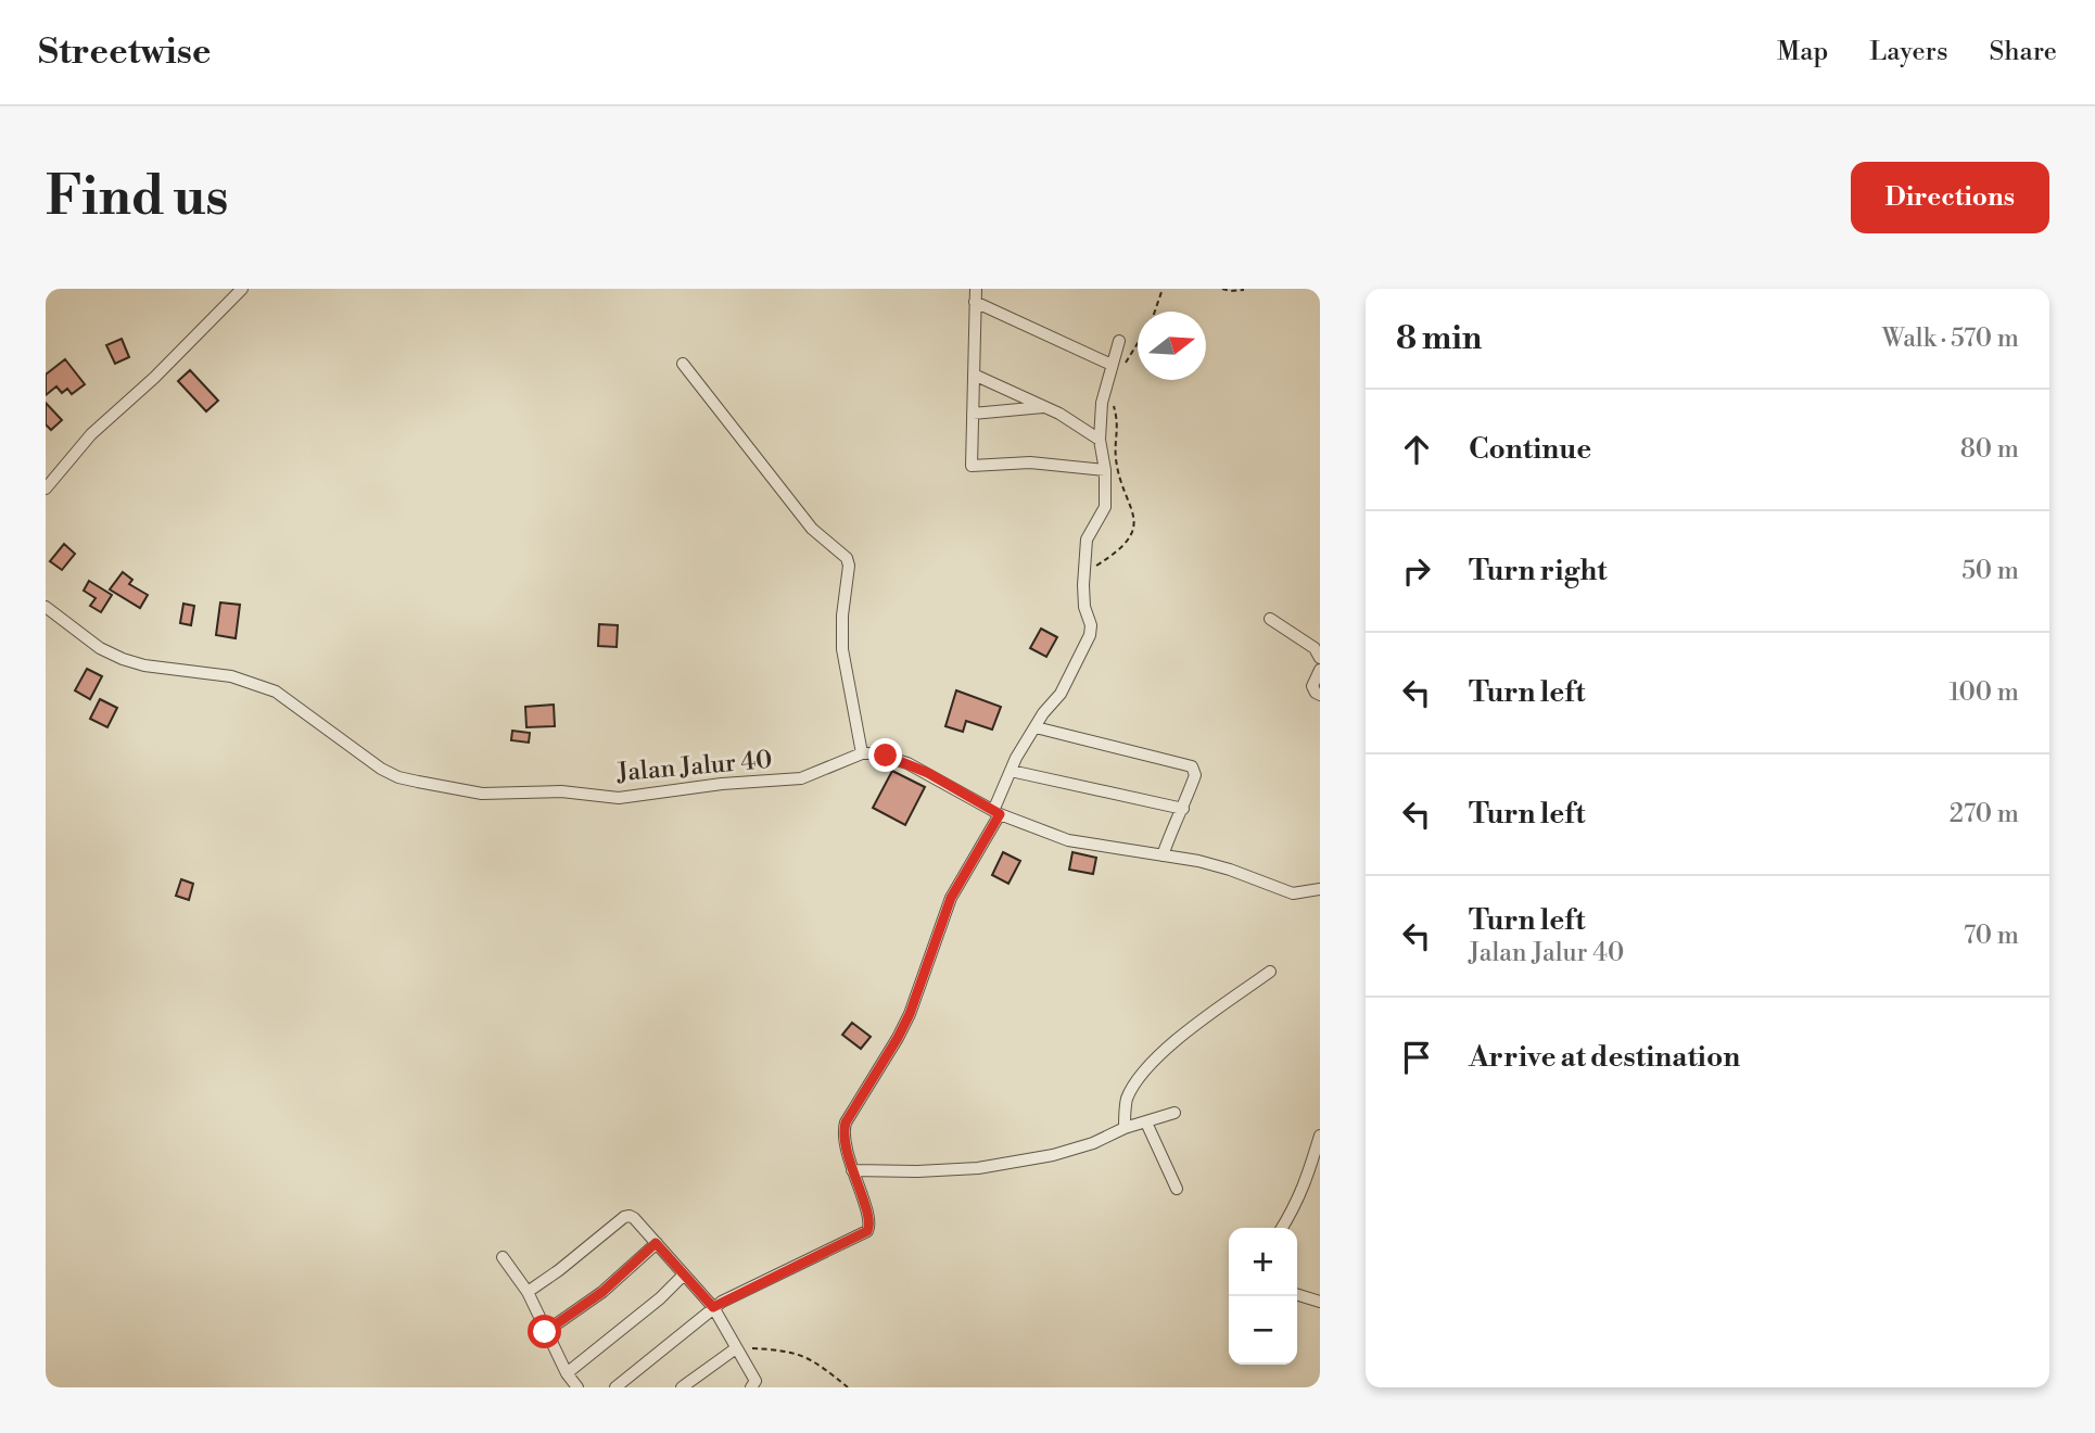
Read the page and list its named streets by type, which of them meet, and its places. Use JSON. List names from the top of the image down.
{
  "streets": {
    "street": ["Jalan Jalur 40"]
  },
  "north": "right",
  "page": {
    "header": "Streetwise",
    "nav": ["Map", "Layers", "Share"],
    "buttons": "Directions",
    "title": "Find us",
    "heading": ["8 min", "Walk · 570 m"],
    "list": [
      ["Continue", "80 m"],
      ["Turn right", "50 m"],
      ["Turn left", "100 m"],
      ["Turn left", "270 m"],
      ["Turn left", "Jalan Jalur 40", "70 m"],
      "Arrive at destination"
    ],
    "map_buttons": ["+", "−"]
  }
}
